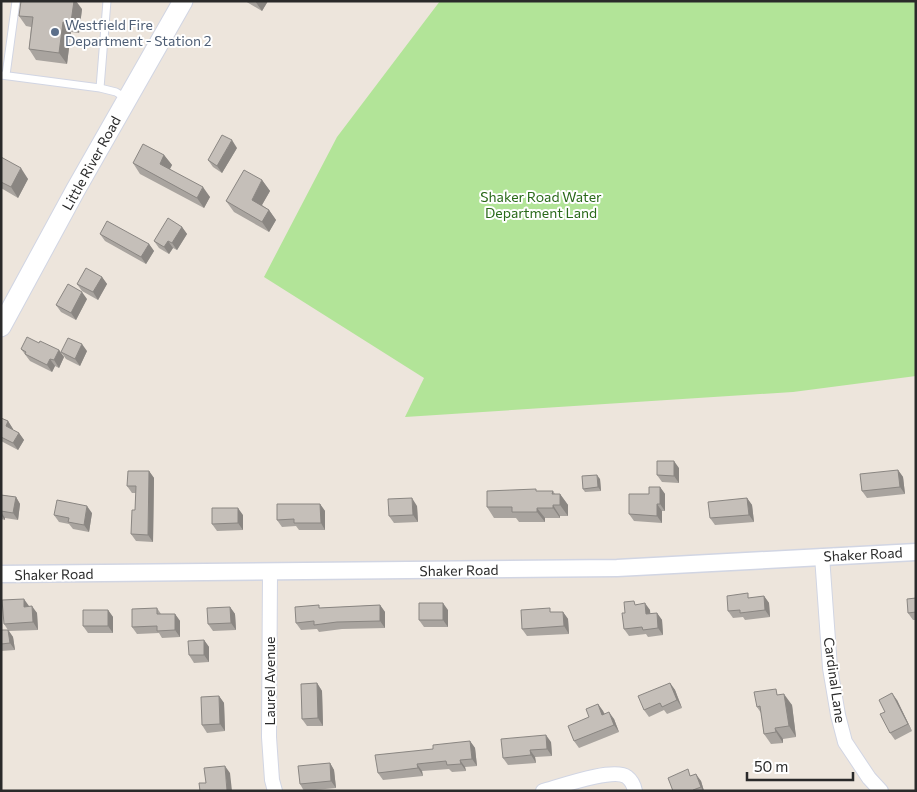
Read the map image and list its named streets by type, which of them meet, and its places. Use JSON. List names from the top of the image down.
{
  "streets": {
    "main road": ["Little River Road"],
    "street": ["Shaker Road", "Cardinal Lane", "Laurel Avenue"]
  },
  "crossings": [
    ["Shaker Road", "Cardinal Lane"],
    ["Shaker Road", "Laurel Avenue"]
  ],
  "parks": ["Shaker Road Water Department Land"],
  "places": ["Westfield Fire Department - Station 2"],
  "scale_bar": "50 m"
}
